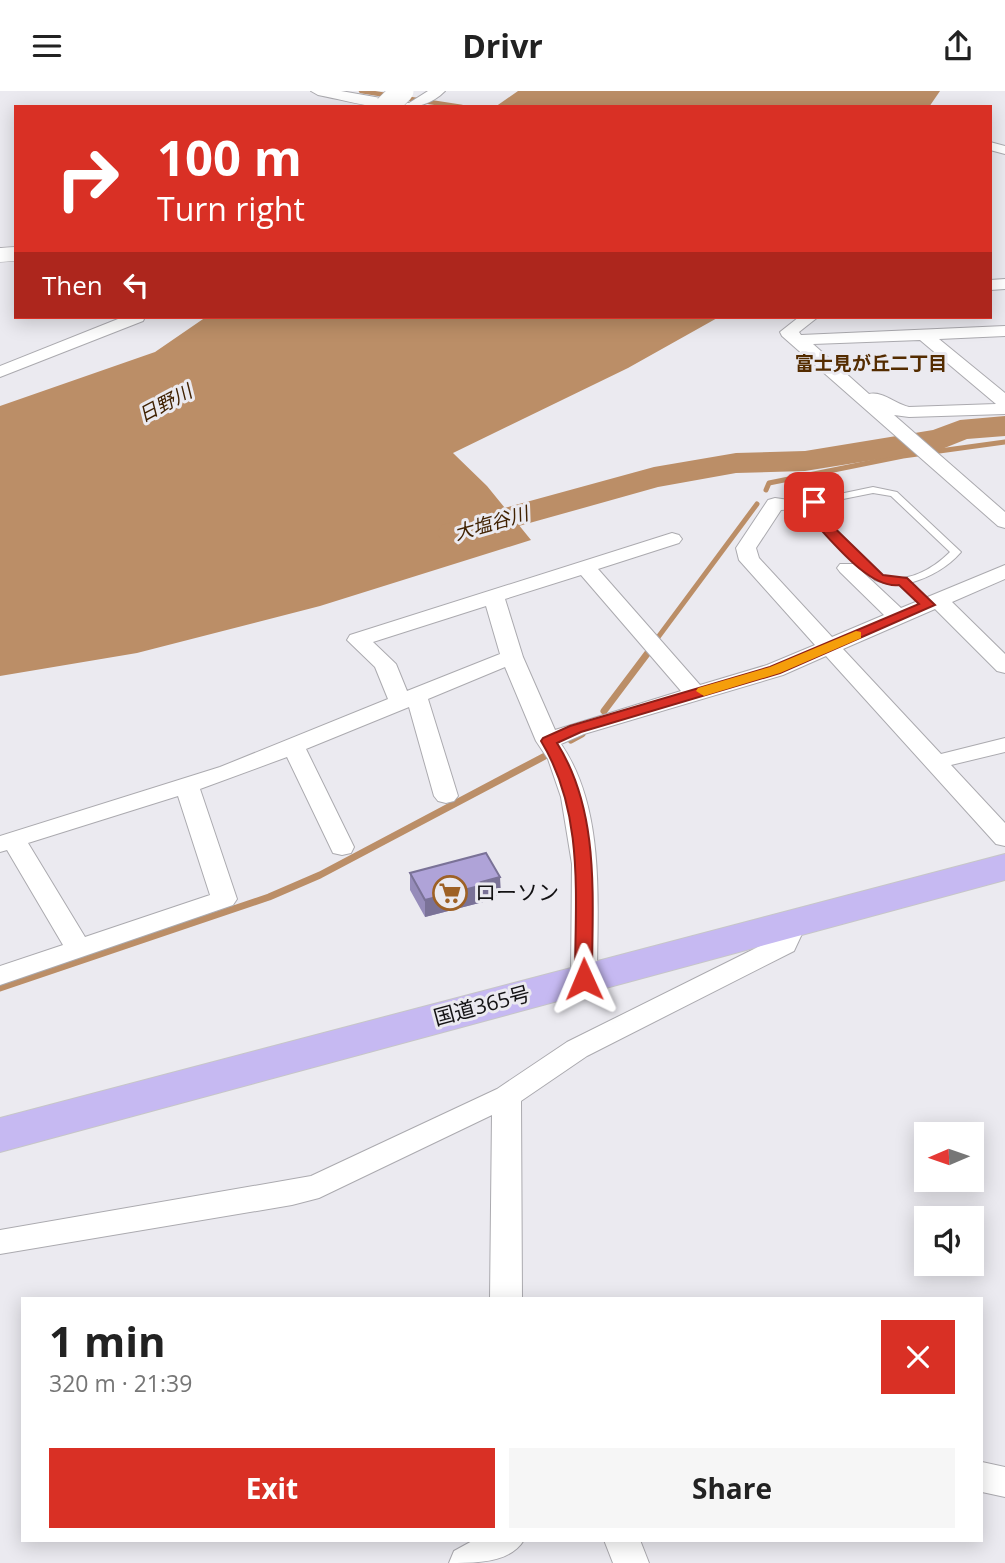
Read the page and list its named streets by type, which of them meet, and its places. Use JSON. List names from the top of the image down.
{
  "streets": {
    "highway": ["国道365号"]
  },
  "districts": ["富士見が丘二丁目"],
  "water": ["日野川", "大塩谷川"],
  "places": {
    "supermarket": ["ローソン"]
  },
  "north": "left",
  "page": {
    "header": "Drivr",
    "turn": ["100 m", "Turn right"],
    "then": "Then",
    "heading": ["1 min", "320 m · 21:39"],
    "buttons": ["Exit", "Share"]
  }
}
